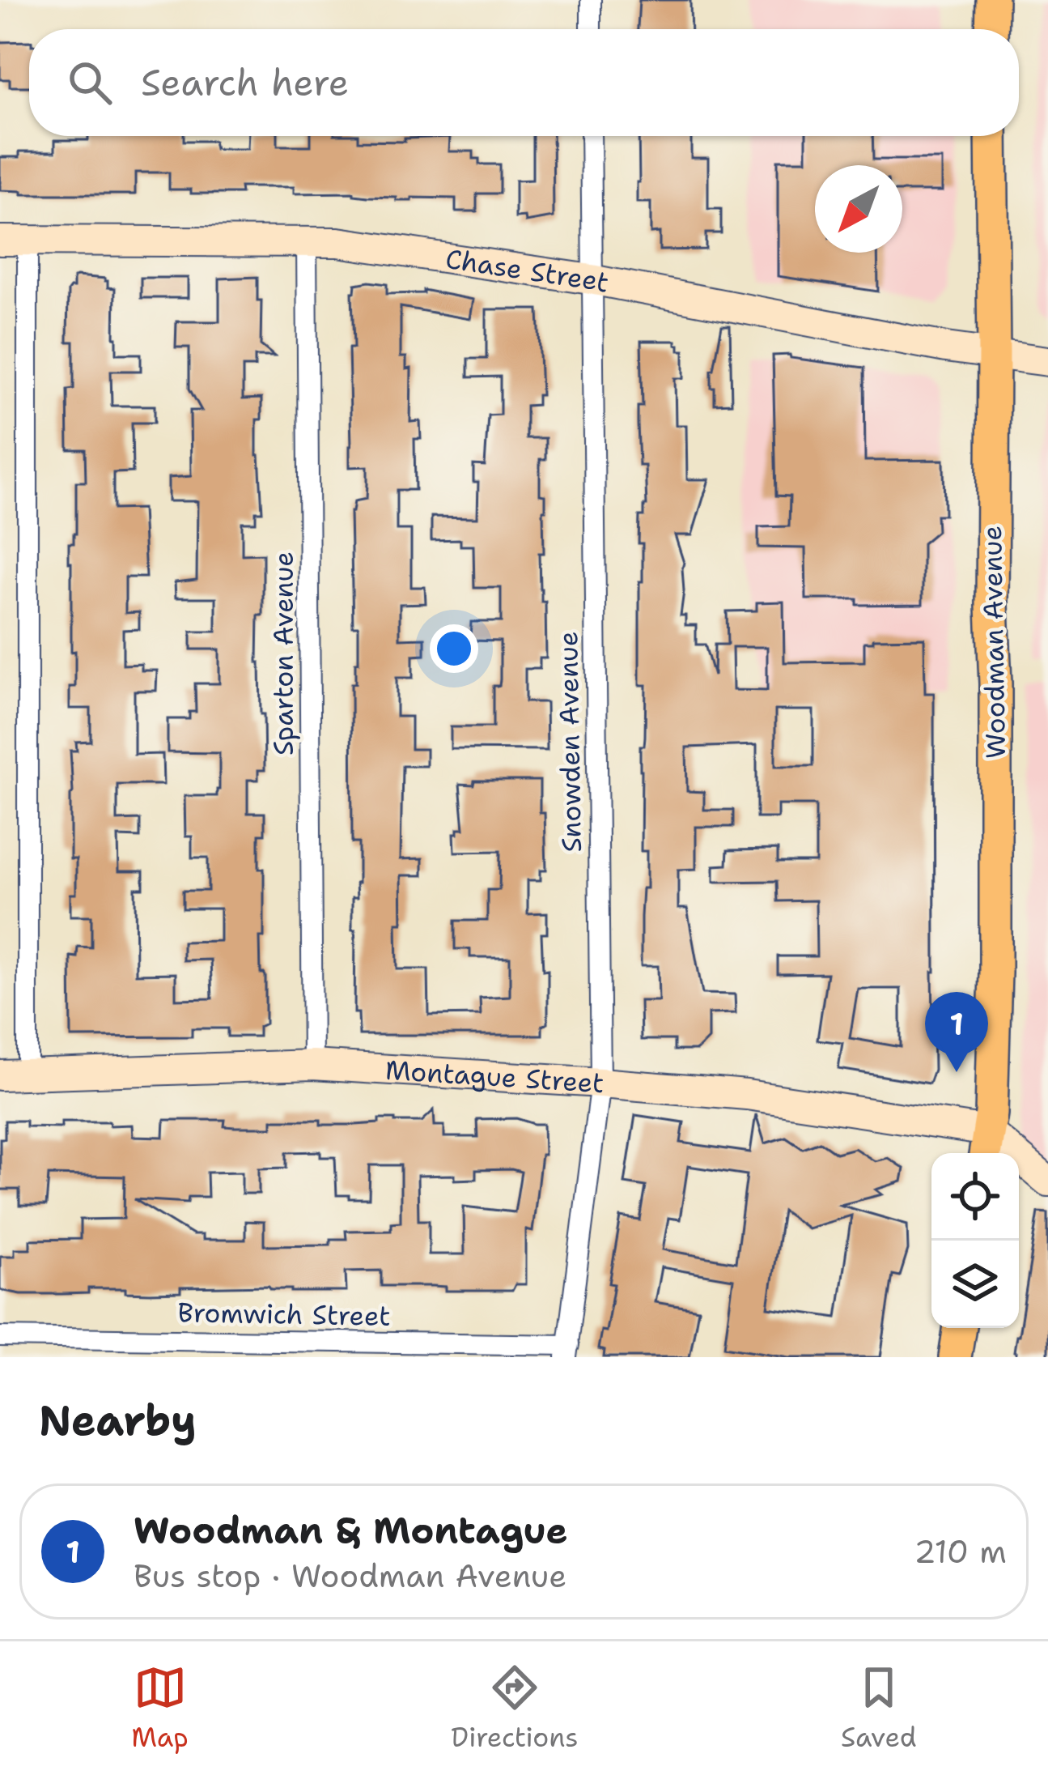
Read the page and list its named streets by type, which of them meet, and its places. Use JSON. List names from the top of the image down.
{
  "streets": {
    "main road": ["Woodman Avenue"],
    "street": [
      "Chase Street",
      "Sparton Avenue",
      "Snowden Avenue",
      "Montague Street",
      "Bromwich Street"
    ]
  },
  "crossings": [
    ["Chase Street", "Woodman Avenue"],
    ["Chase Street", "Sparton Avenue"],
    ["Chase Street", "Snowden Avenue"],
    ["Woodman Avenue", "Montague Street"],
    ["Sparton Avenue", "Montague Street"],
    ["Snowden Avenue", "Montague Street"],
    ["Snowden Avenue", "Bromwich Street"]
  ],
  "north": "bottom left",
  "page": {
    "search": "Search here",
    "pins": "1",
    "heading": "Nearby",
    "list": [
      {
        "mark": "1",
        "name": "Woodman & Montague",
        "note": "Bus stop · Woodman Avenue",
        "value": "210 m"
      }
    ],
    "nav": ["Map", "Directions", "Saved"]
  }
}
